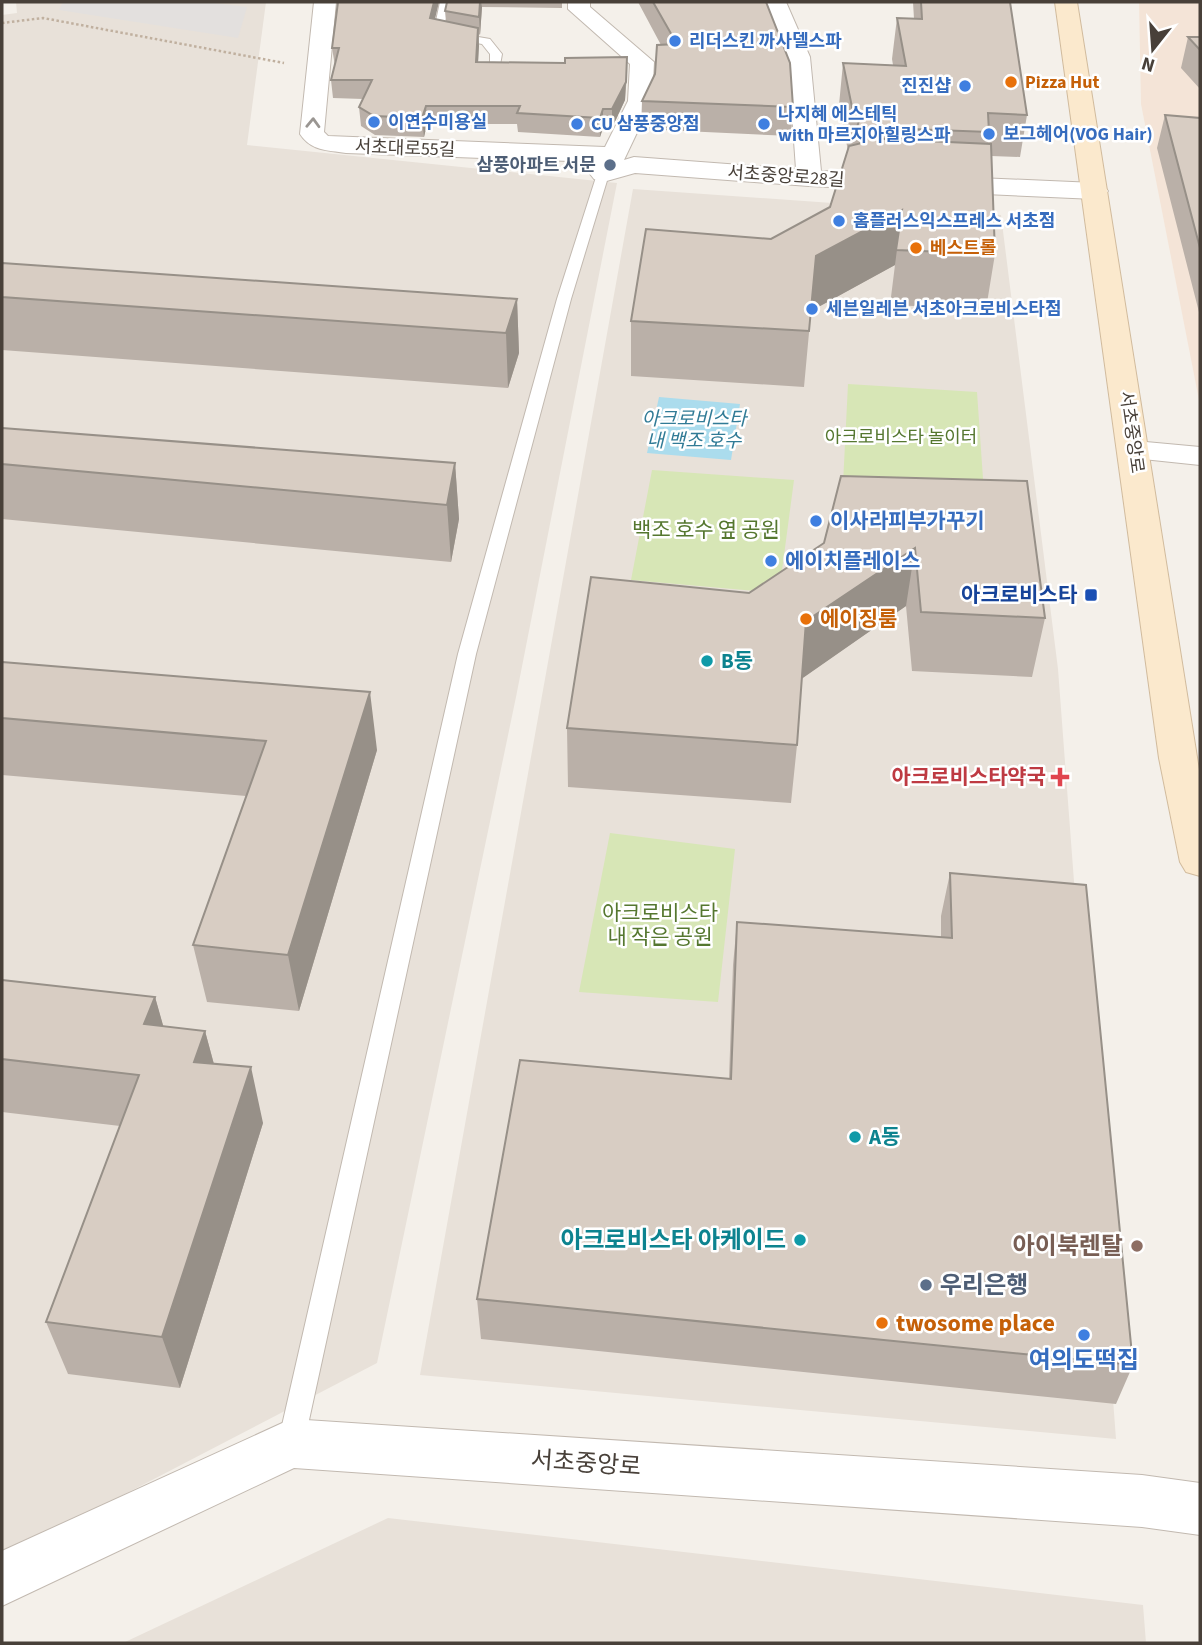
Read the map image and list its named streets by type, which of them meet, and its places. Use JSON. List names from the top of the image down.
{
  "streets": {
    "main road": ["서초중앙로"],
    "street": ["서초대로55길", "서초중앙로28길"]
  },
  "crossings": [
    ["서초대로55길", "서초중앙로28길"],
    ["서초중앙로28길", "서초중앙로"]
  ],
  "water": ["아크로비스타 내 백조 호수"],
  "parks": ["아크로비스타 놀이터", "백조 호수 옆 공원", "아크로비스타 내 작은 공원"],
  "places": {
    "other": [
      "리더스킨 까사델스파",
      "Pizza Hut",
      "진진샵",
      "이연수미용실",
      "CU 삼풍중앙점",
      "나지혜 에스테틱 with 마르지아힐링스파",
      "보그헤어(VOG Hair)",
      "삼풍아파트 서문",
      "홈플러스익스프레스 서초점",
      "베스트롤",
      "세븐일레븐 서초아크로비스타점",
      "이사라피부가꾸기",
      "에이치플레이스",
      "에이징룸",
      "B동",
      "A동",
      "아크로비스타 아케이드",
      "아이북렌탈",
      "우리은행",
      "twosome place",
      "여의도떡집"
    ],
    "transit": ["아크로비스타"],
    "health": ["아크로비스타약국"]
  },
  "north": "bottom"
}
